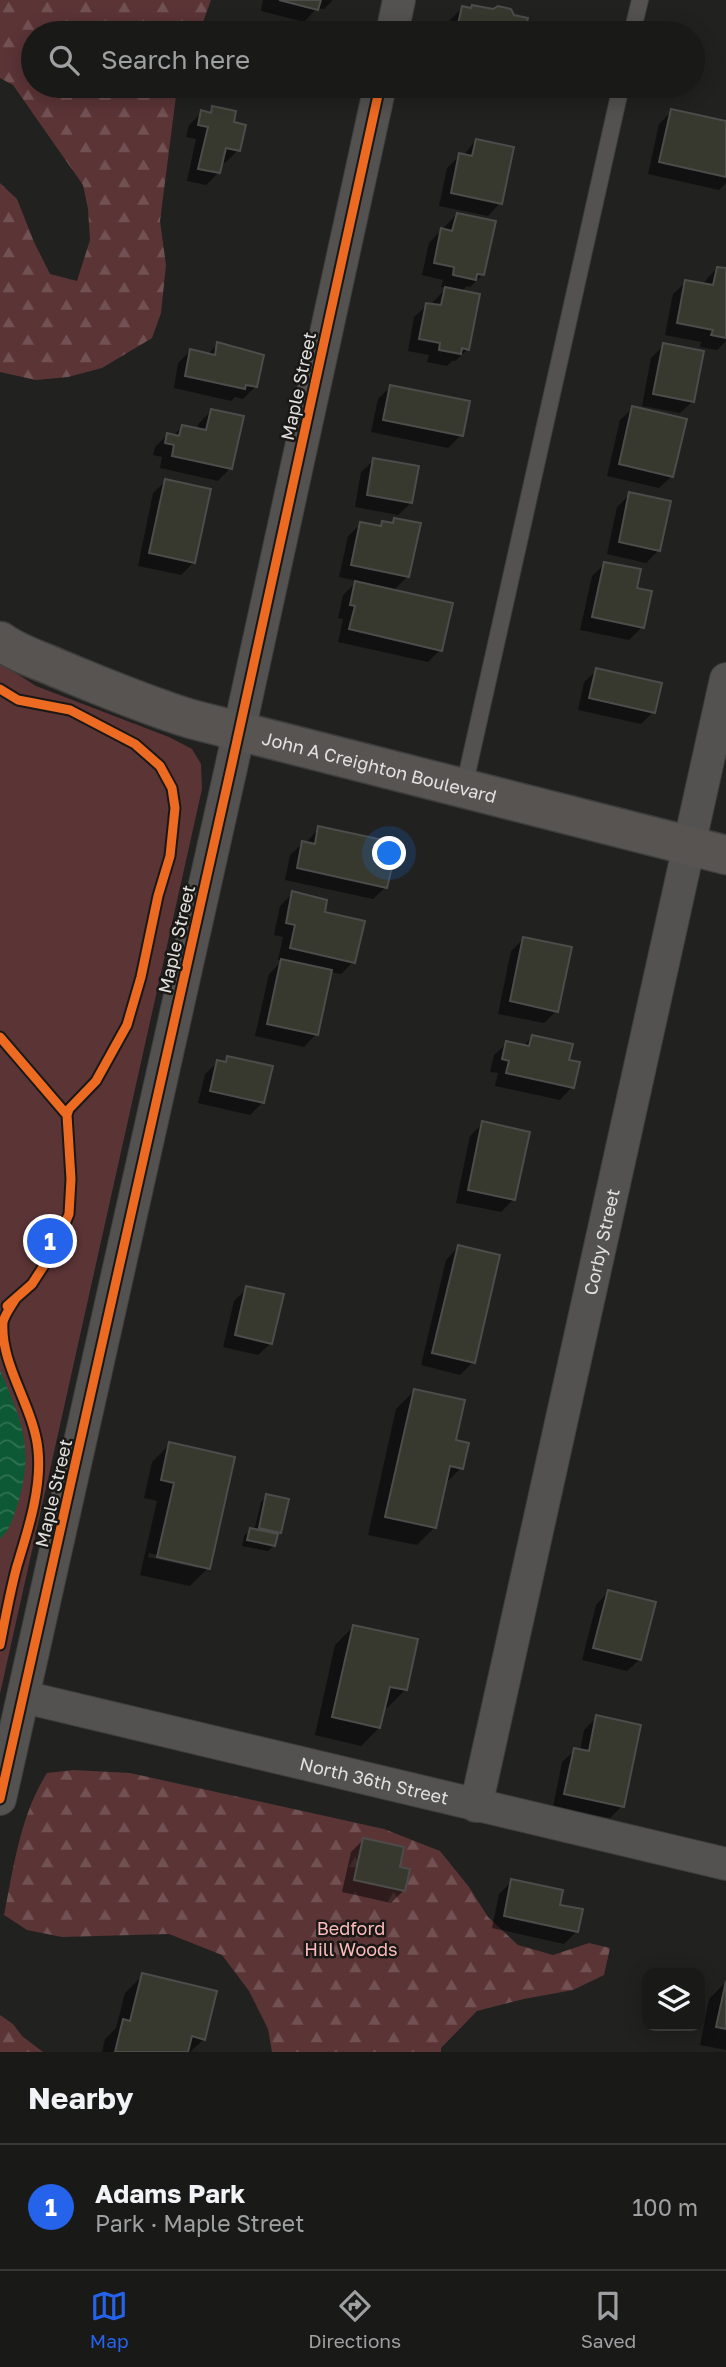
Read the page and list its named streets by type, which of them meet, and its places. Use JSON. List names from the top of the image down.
{
  "streets": {
    "street": [
      "Maple Street",
      "John A Creighton Boulevard",
      "Corby Street",
      "North 36th Street"
    ]
  },
  "crossings": [
    ["Maple Street", "John A Creighton Boulevard"],
    ["Maple Street", "North 36th Street"],
    ["John A Creighton Boulevard", "Corby Street"],
    ["Corby Street", "North 36th Street"]
  ],
  "parks": ["Bedford Hill Woods"],
  "page": {
    "search": "Search here",
    "pins": "1",
    "heading": "Nearby",
    "list": [
      {
        "mark": "1",
        "name": "Adams Park",
        "note": "Park · Maple Street",
        "value": "100 m"
      }
    ],
    "nav": ["Map", "Directions", "Saved"]
  }
}
